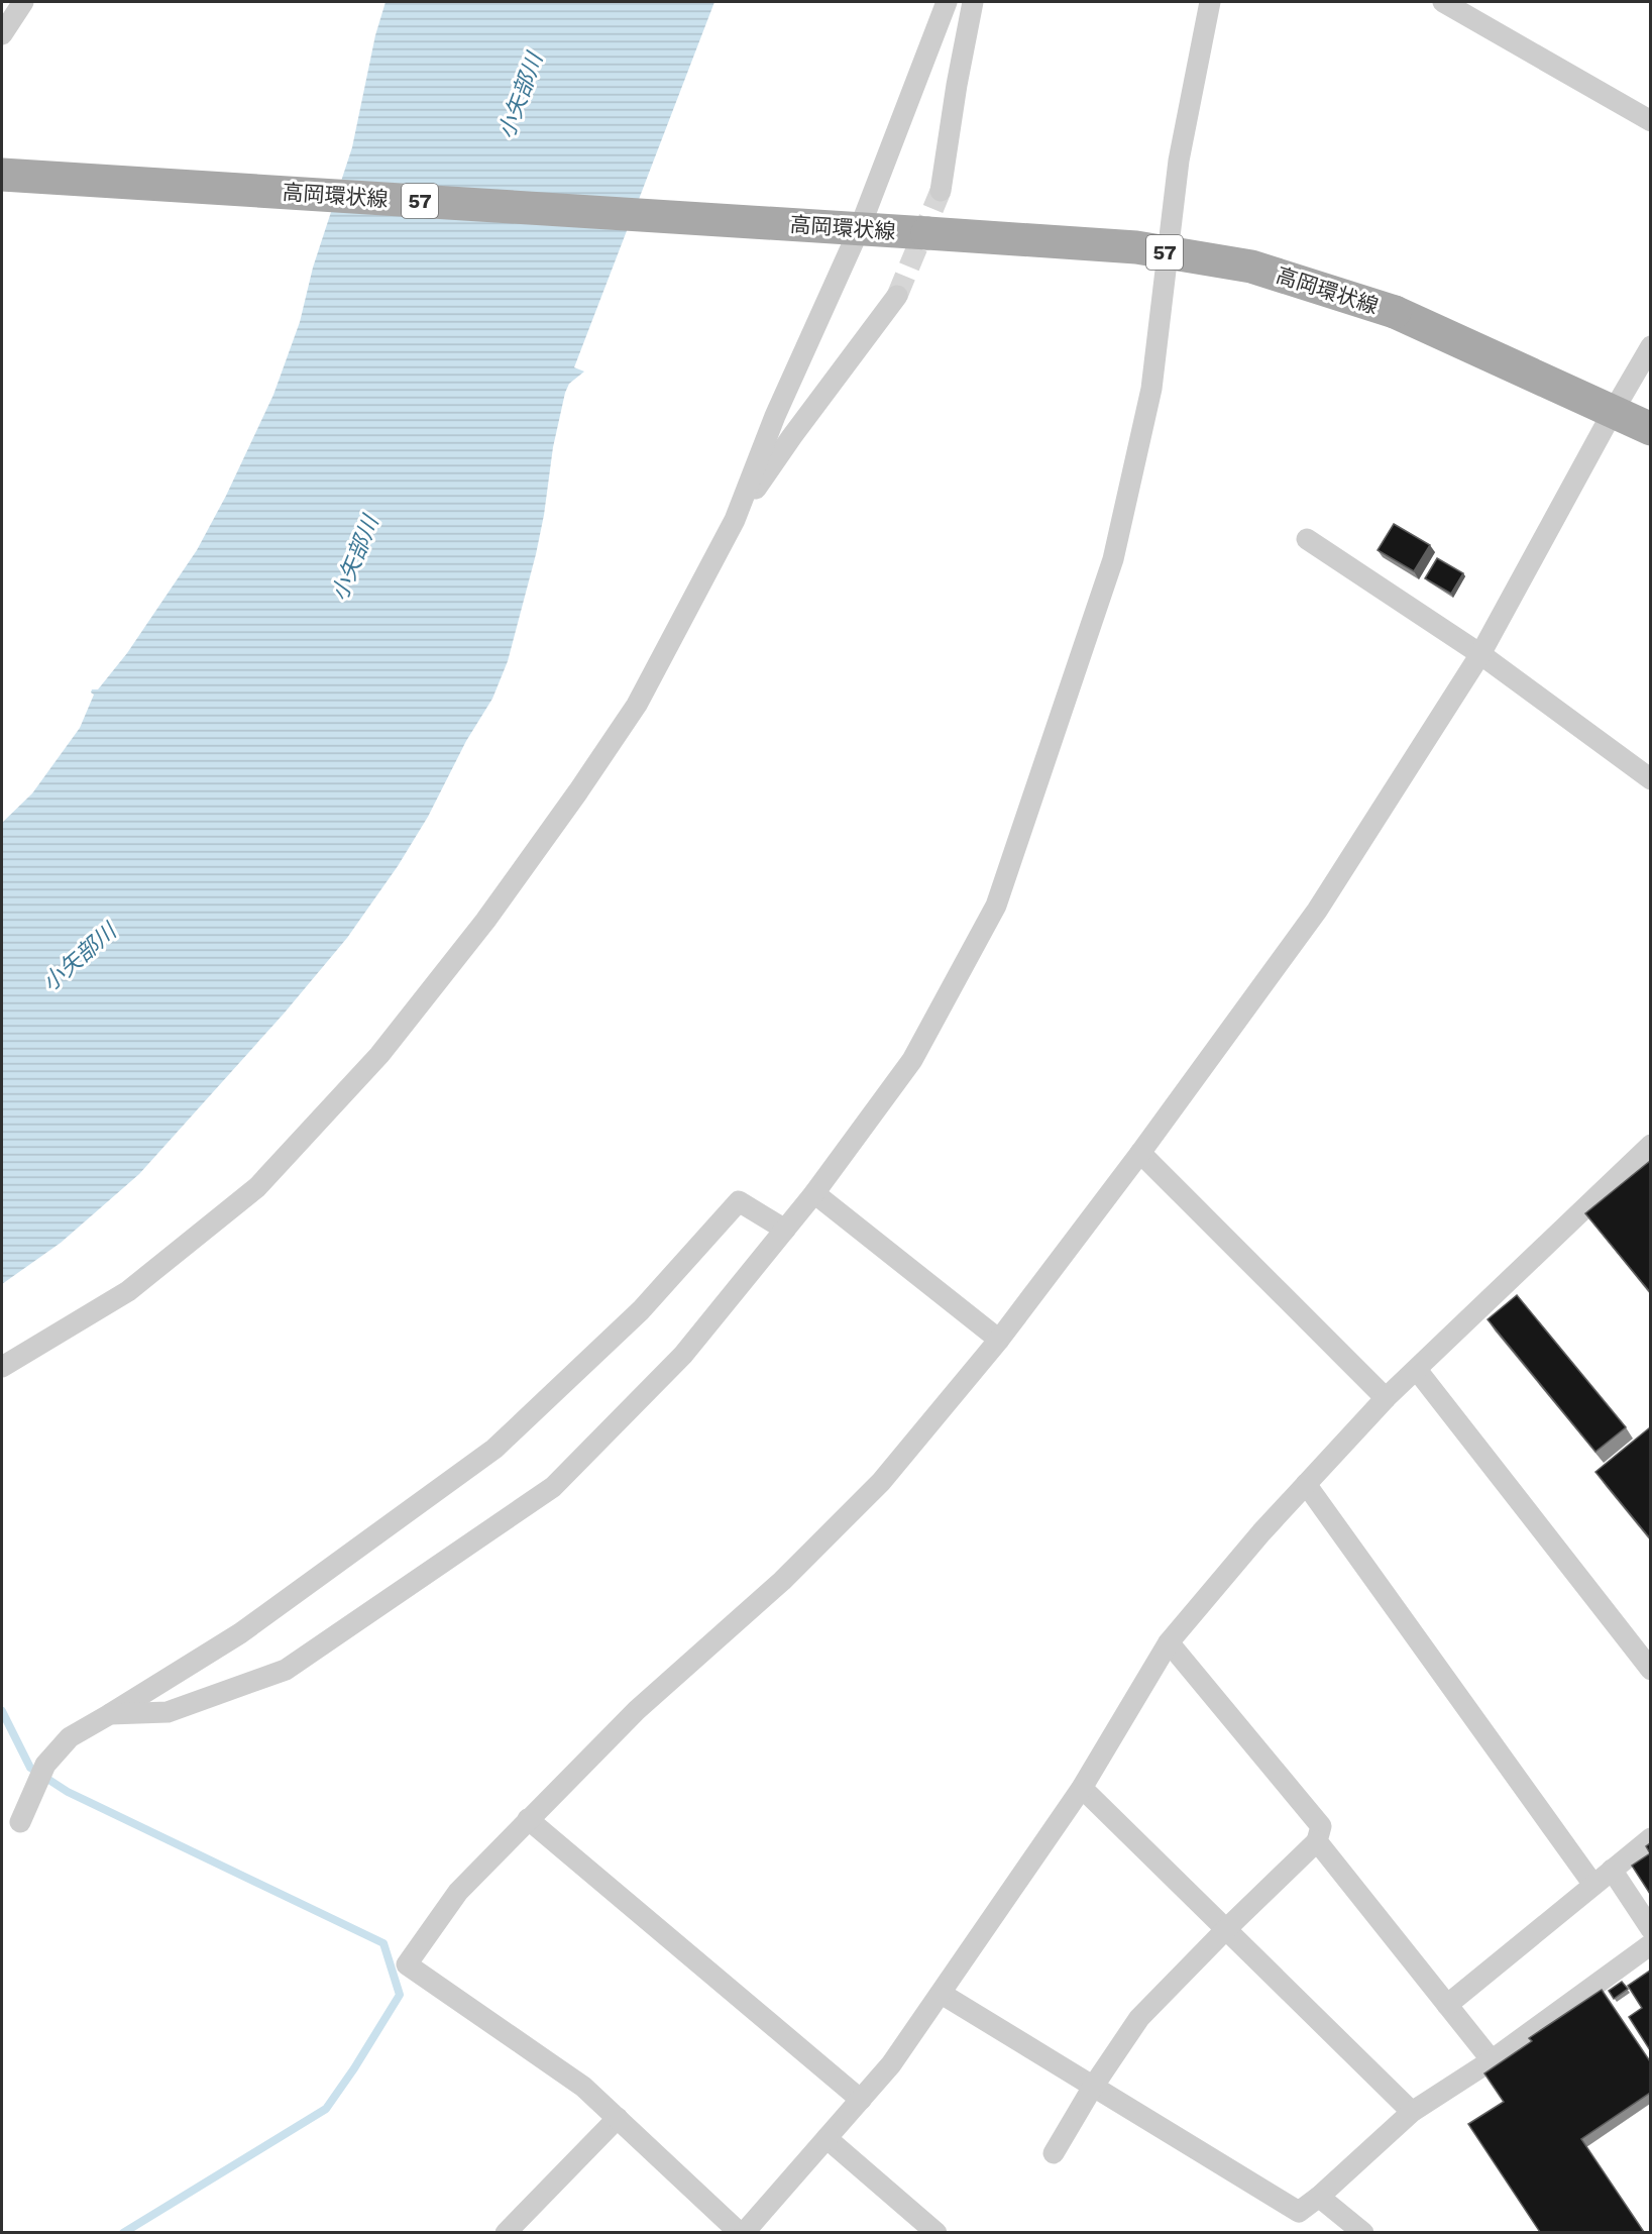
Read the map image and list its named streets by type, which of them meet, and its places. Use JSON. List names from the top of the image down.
{
  "streets": {
    "main road": ["高岡環状線", "57"]
  },
  "water": ["小矢部川"]
}
